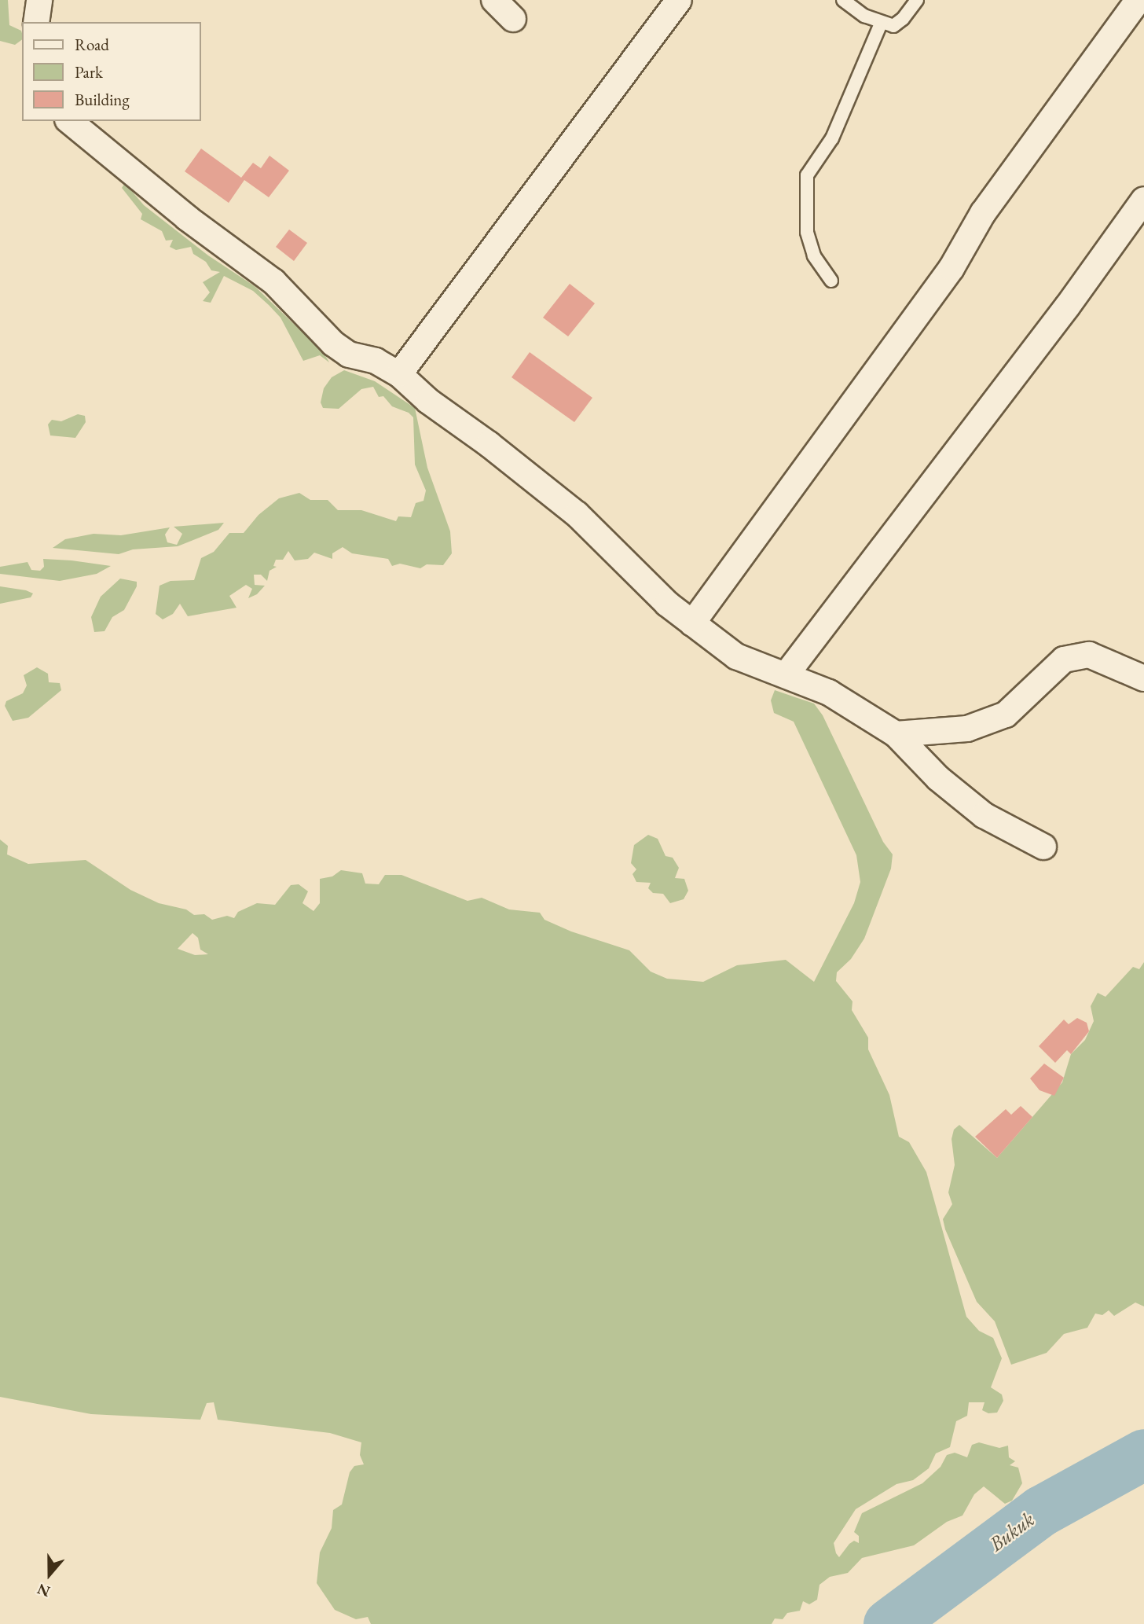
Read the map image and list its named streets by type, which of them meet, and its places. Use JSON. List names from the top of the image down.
{
  "water": ["Bukuk"],
  "legend": ["Road", "Park", "Building"],
  "north": "bottom"
}
